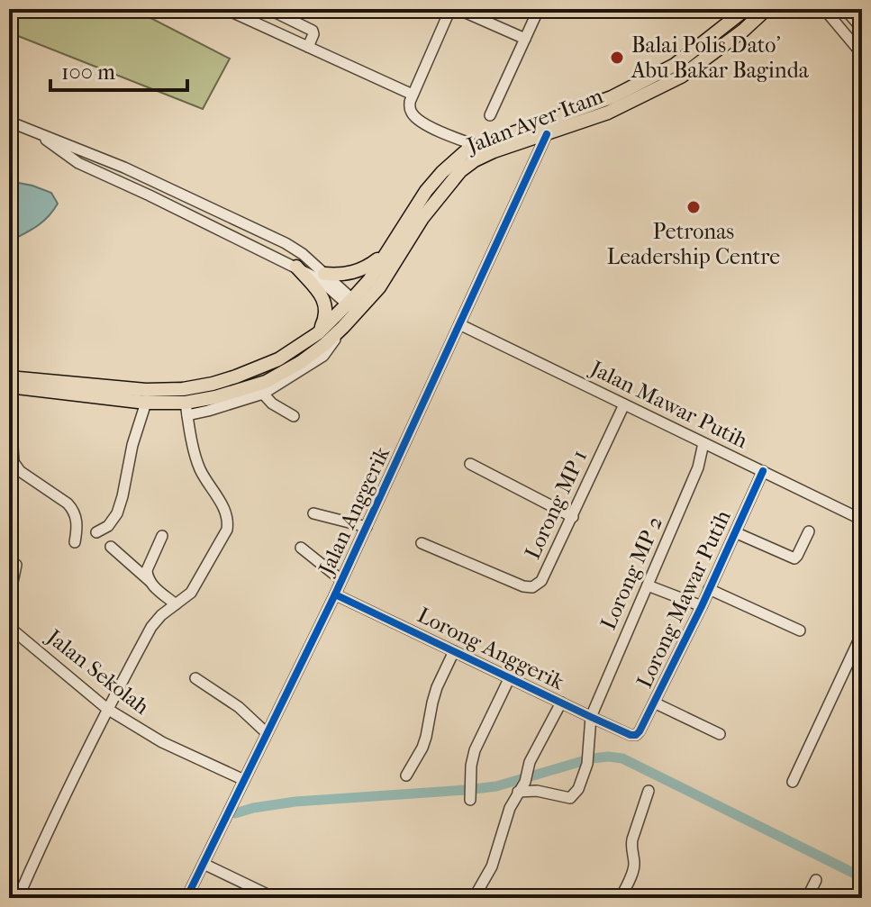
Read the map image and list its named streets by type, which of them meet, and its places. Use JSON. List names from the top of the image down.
{
  "streets": {
    "main road": ["Jalan Ayer Itam"],
    "street": [
      "Jalan Mawar Putih",
      "Lorong MP 1",
      "Jalan Anggerik",
      "Lorong MP 2",
      "Lorong Mawar Putih",
      "Lorong Anggerik",
      "Jalan Sekolah"
    ]
  },
  "crossings": [
    ["Jalan Ayer Itam", "Jalan Anggerik"],
    ["Jalan Mawar Putih", "Lorong MP 1"],
    ["Jalan Mawar Putih", "Jalan Anggerik"],
    ["Jalan Mawar Putih", "Lorong MP 2"],
    ["Jalan Mawar Putih", "Lorong Mawar Putih"],
    ["Jalan Anggerik", "Lorong Anggerik"],
    ["Jalan Anggerik", "Jalan Sekolah"],
    ["Lorong MP 2", "Lorong Anggerik"],
    ["Lorong Mawar Putih", "Lorong Anggerik"]
  ],
  "places": ["Balai Polis Dato' Abu Bakar Baginda", "Petronas Leadership Centre"],
  "scale_bar": "100 m"
}
